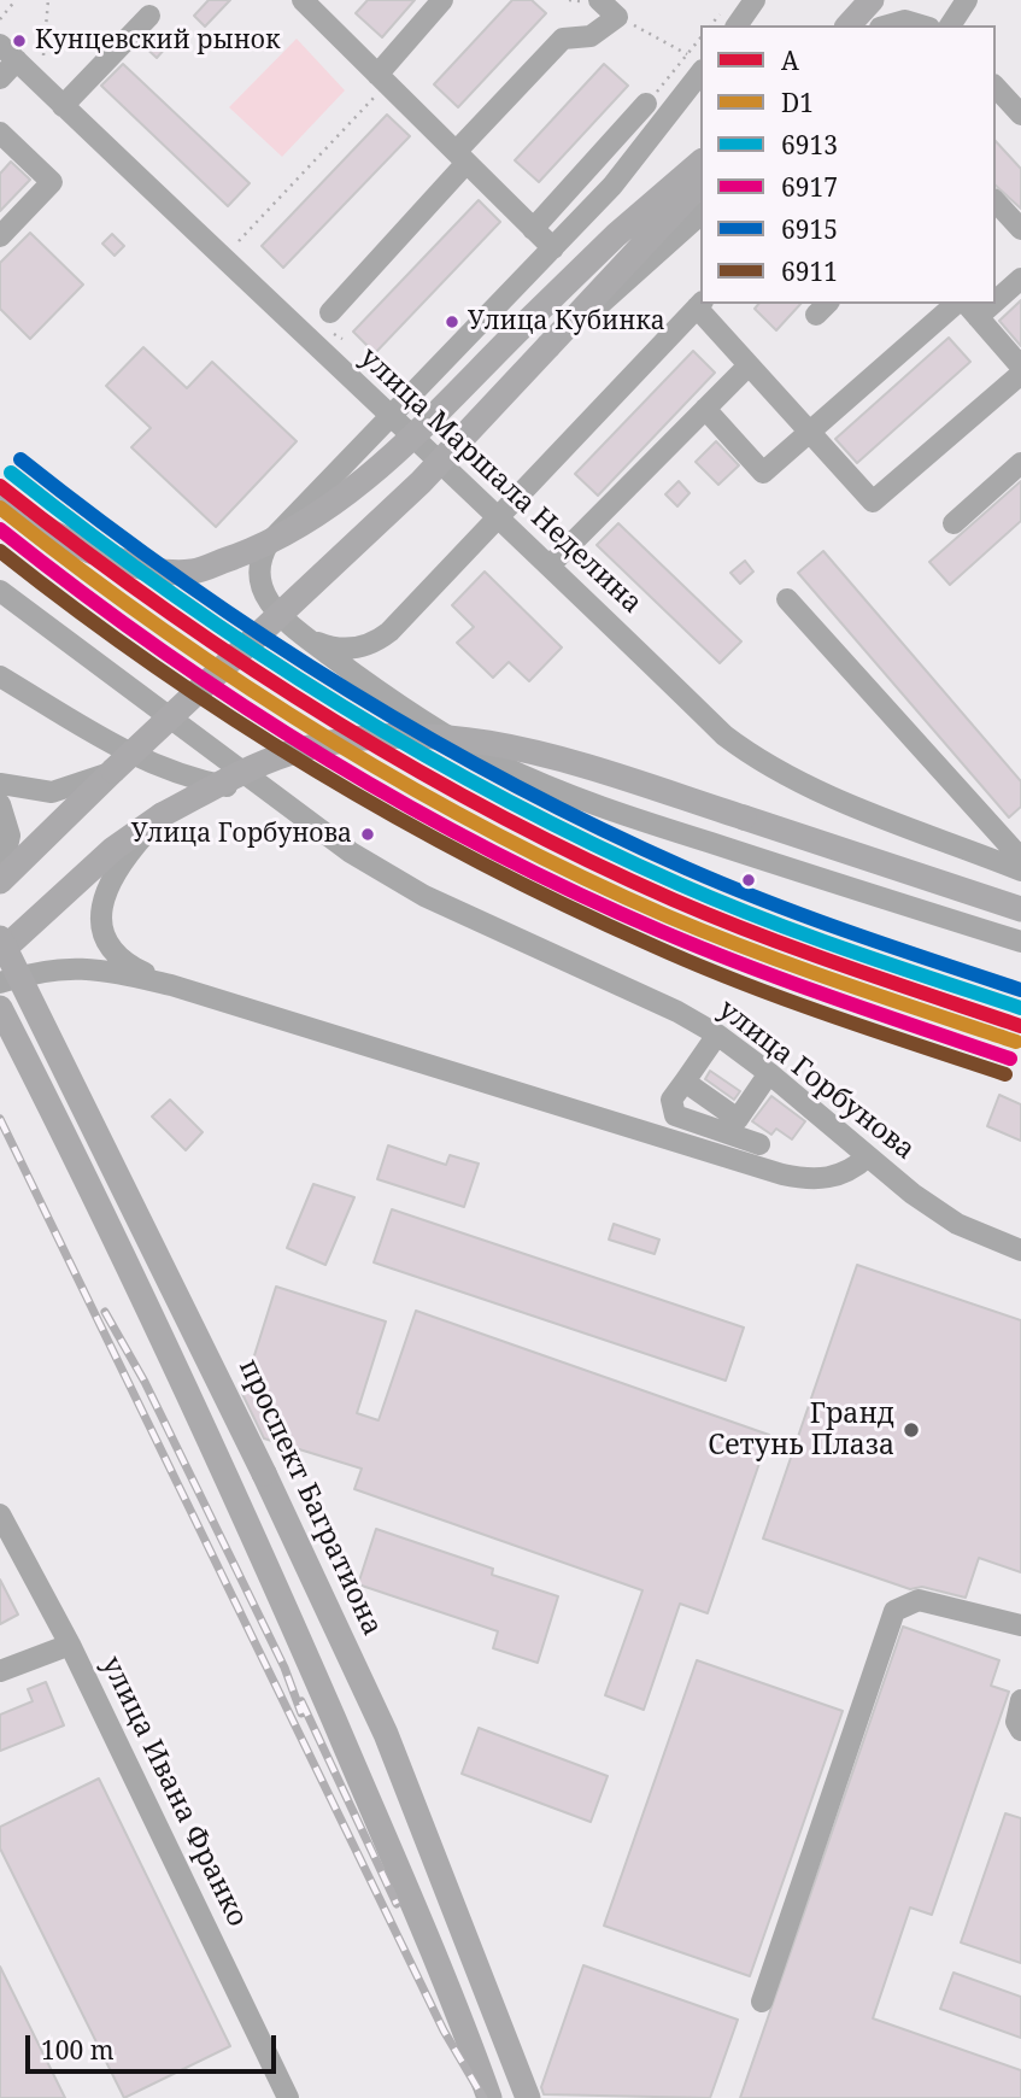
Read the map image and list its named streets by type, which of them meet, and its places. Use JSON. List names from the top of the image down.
{
  "streets": {
    "main road": ["проспект Багратиона"],
    "street": ["улица Маршала Неделина", "улица Горбунова", "улица Ивана Франко"]
  },
  "places": [
    "Кунцевский рынок",
    "Улица Кубинка",
    "Улица Горбунова",
    "Гранд Сетунь Плаза"
  ],
  "lines": [
    "transit line 6915",
    "transit line 6913",
    "transit line A",
    "transit line D1",
    "transit line 6917",
    "transit line 6911"
  ],
  "legend": [
    "A",
    "D1",
    "6913",
    "6917",
    "6915",
    "6911"
  ],
  "scale_bar": "100 m"
}
